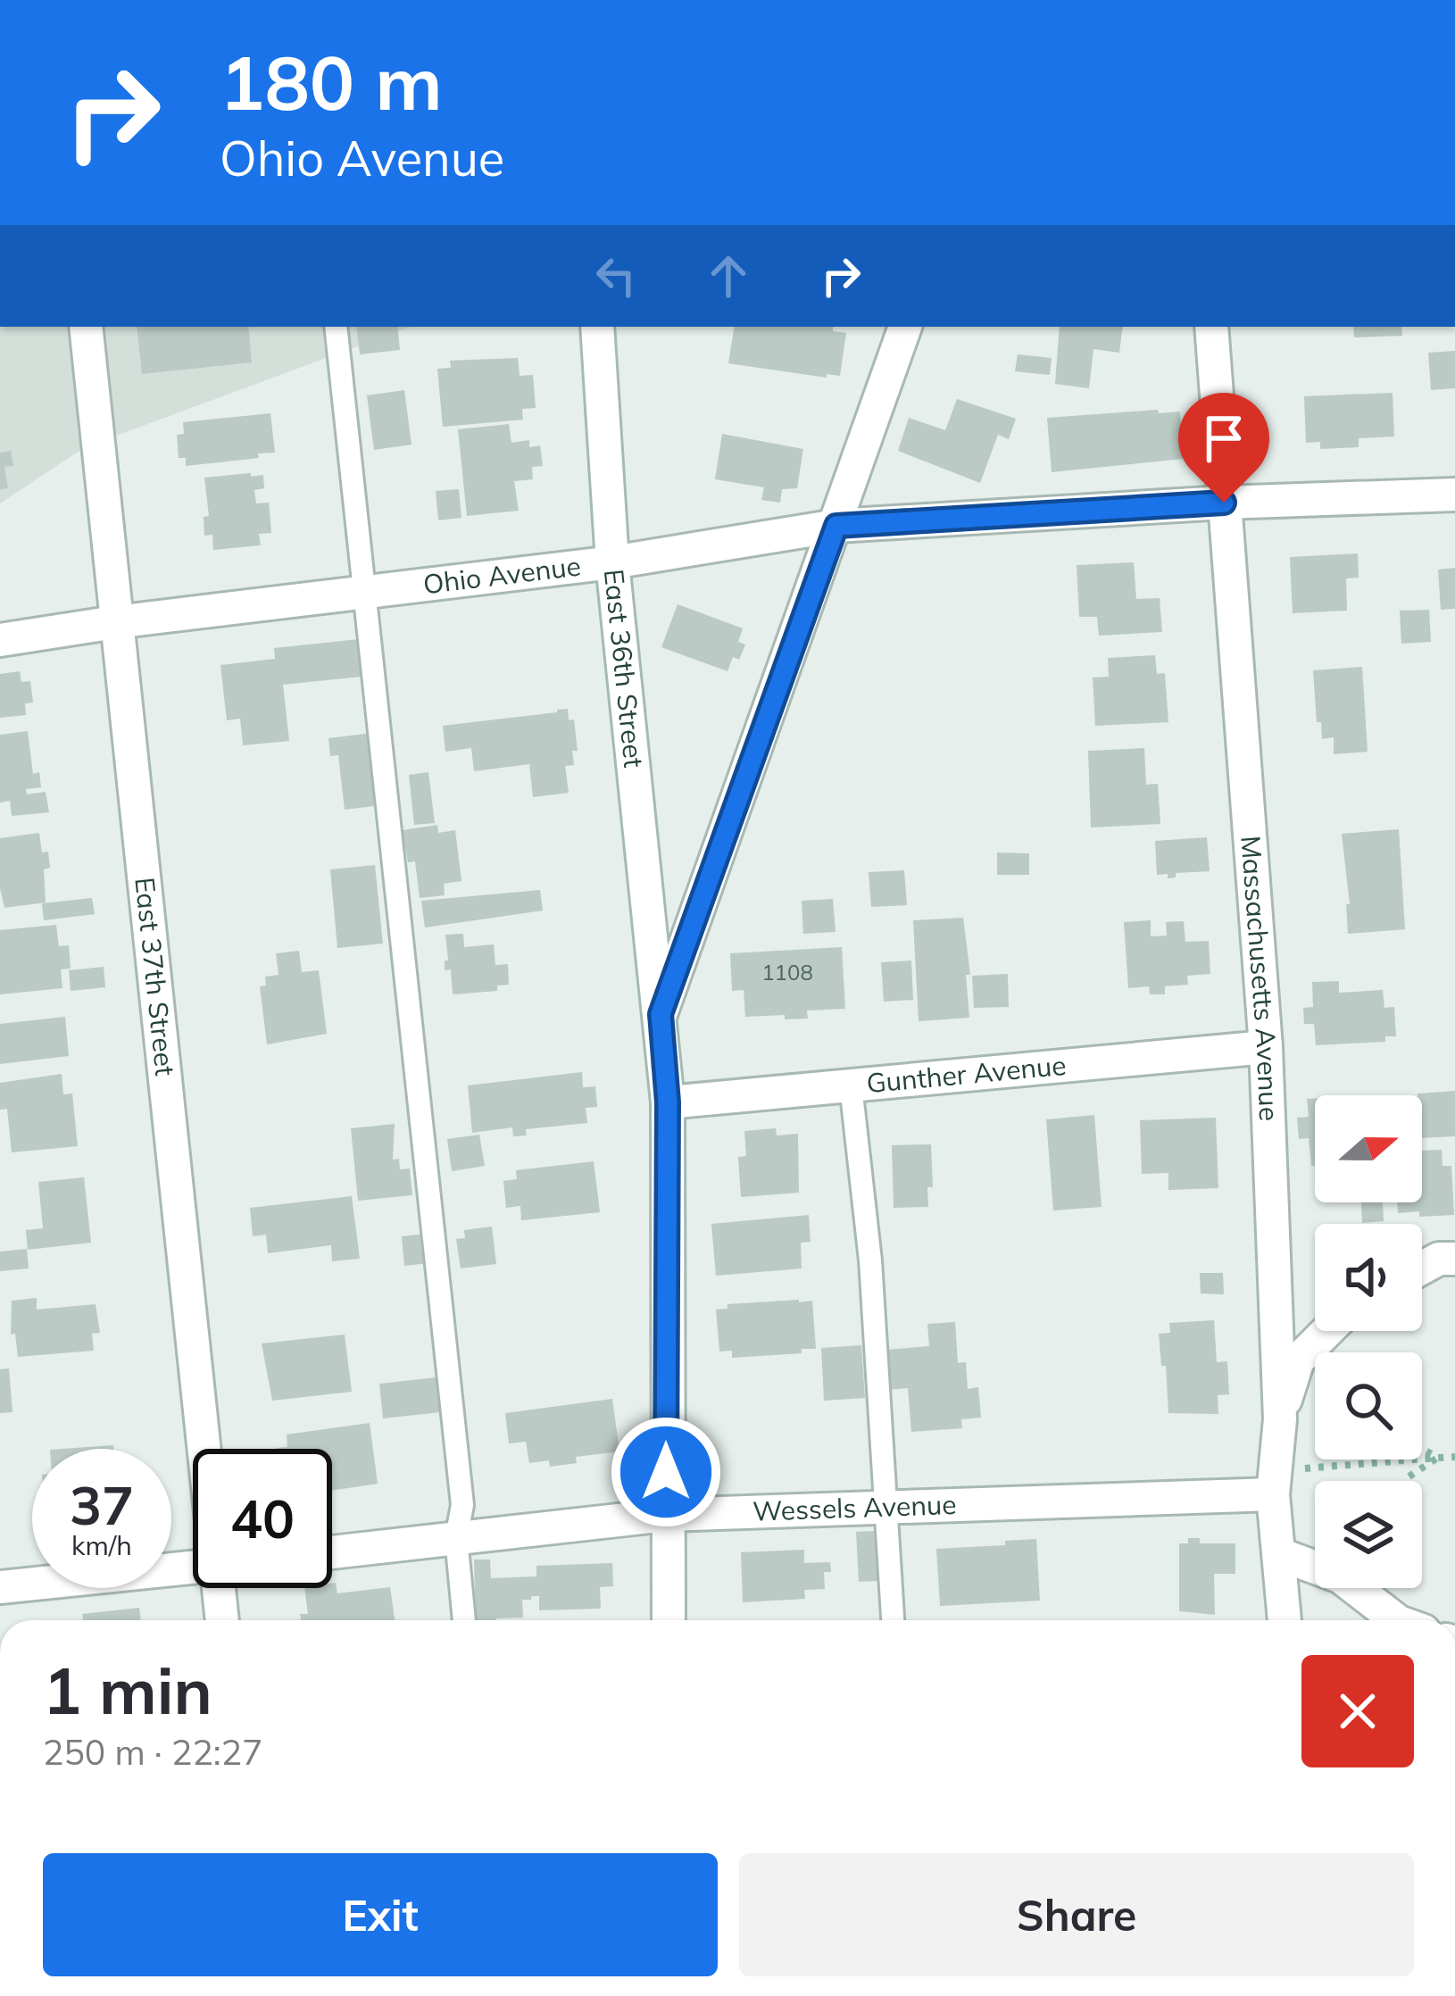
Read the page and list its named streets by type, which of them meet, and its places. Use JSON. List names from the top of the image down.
{
  "streets": {
    "street": [
      "Ohio Avenue",
      "East 36th Street",
      "East 37th Street",
      "Massachusetts Avenue",
      "Gunther Avenue",
      "Wessels Avenue"
    ]
  },
  "crossings": [
    ["Ohio Avenue", "East 36th Street"],
    ["Ohio Avenue", "East 37th Street"],
    ["Ohio Avenue", "Massachusetts Avenue"],
    ["East 36th Street", "Gunther Avenue"],
    ["East 36th Street", "Wessels Avenue"],
    ["Massachusetts Avenue", "Gunther Avenue"],
    ["Massachusetts Avenue", "Wessels Avenue"]
  ],
  "house_numbers": ["1108"],
  "north": "right",
  "page": {
    "turn": ["180 m", "Ohio Avenue"],
    "speed": "37 km/h",
    "limit": "40",
    "heading": ["1 min", "250 m · 22:27"],
    "buttons": ["Exit", "Share"]
  }
}
